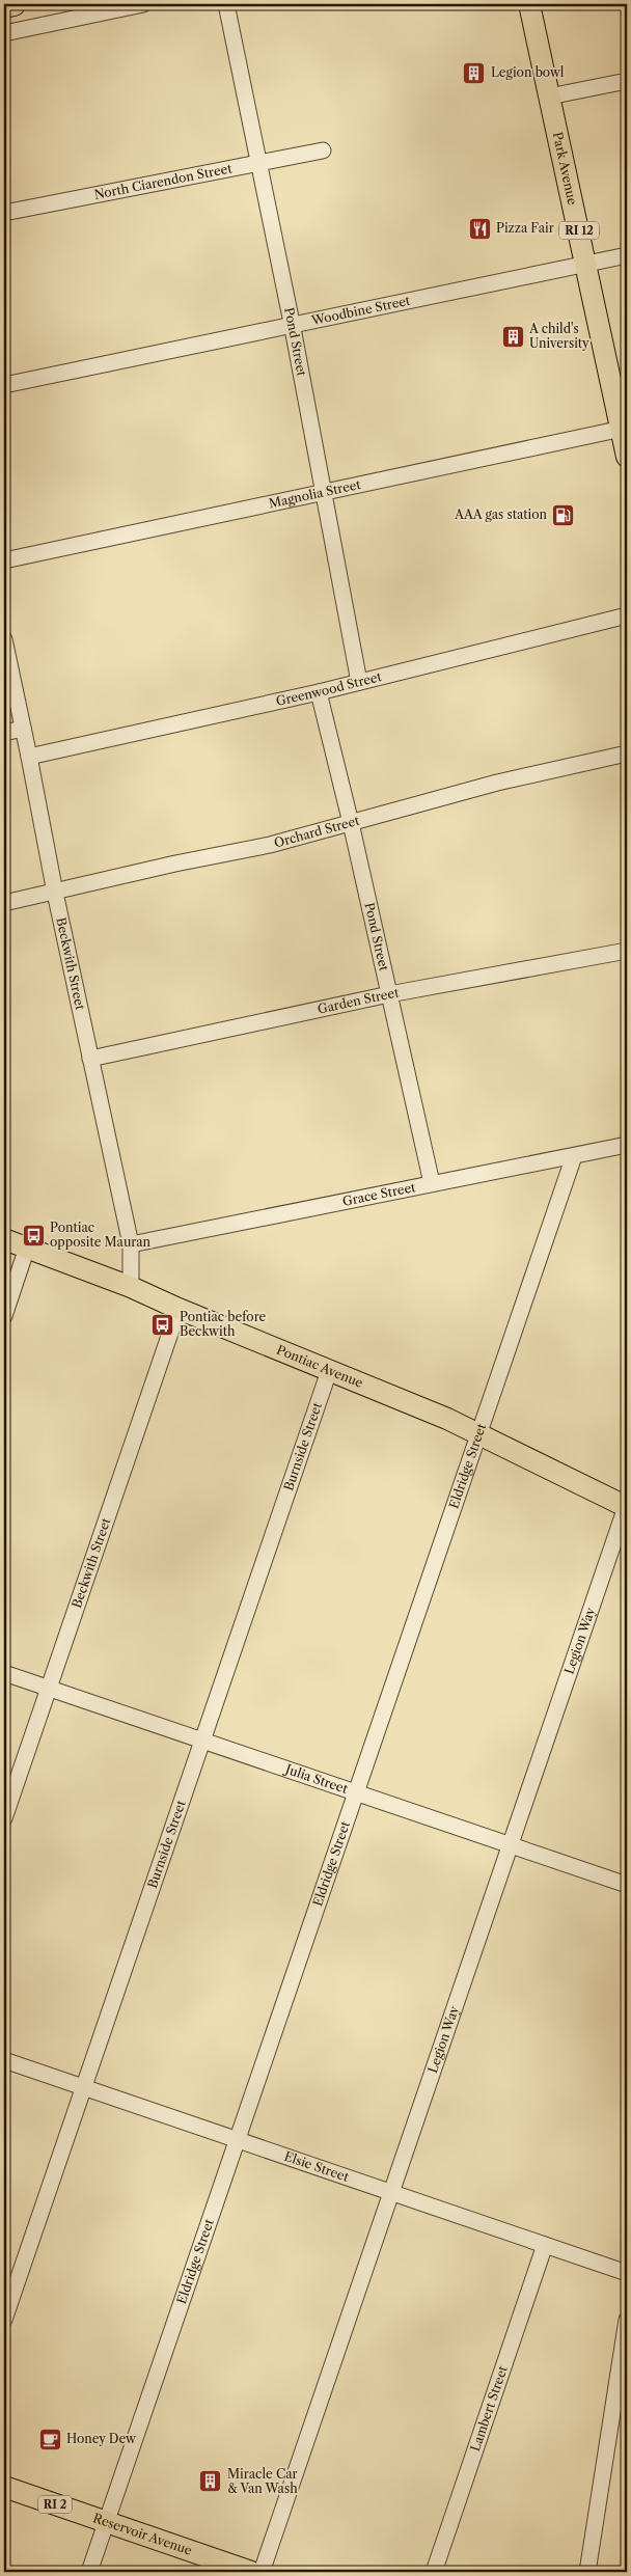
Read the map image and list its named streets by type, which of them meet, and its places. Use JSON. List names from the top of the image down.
{
  "streets": {
    "main road": [
      "Park Avenue",
      "RI 12",
      "Pontiac Avenue",
      "RI 2",
      "Reservoir Avenue"
    ],
    "street": [
      "North Ciarendon Street",
      "Woodbine Street",
      "Pond Street",
      "Magnolia Street",
      "Greenwood Street",
      "Orchard Street",
      "Beckwith Street",
      "Garden Street",
      "Grace Street",
      "Burnside Street",
      "Eldridge Street",
      "Legion Way",
      "Julia Street",
      "Elsie Street",
      "Lambert Street"
    ]
  },
  "crossings": [
    ["Park Avenue", "Woodbine Street"],
    ["Park Avenue", "Magnolia Street"],
    ["North Ciarendon Street", "Pond Street"],
    ["Woodbine Street", "Pond Street"],
    ["Pond Street", "Magnolia Street"],
    ["Pond Street", "Greenwood Street"],
    ["Pond Street", "Orchard Street"],
    ["Pond Street", "Garden Street"],
    ["Pond Street", "Grace Street"],
    ["Greenwood Street", "Beckwith Street"],
    ["Orchard Street", "Beckwith Street"],
    ["Beckwith Street", "Garden Street"],
    ["Beckwith Street", "Grace Street"],
    ["Beckwith Street", "Pontiac Avenue"],
    ["Beckwith Street", "Julia Street"],
    ["Grace Street", "Eldridge Street"],
    ["Pontiac Avenue", "Burnside Street"],
    ["Pontiac Avenue", "Eldridge Street"],
    ["Pontiac Avenue", "Legion Way"],
    ["Burnside Street", "Julia Street"],
    ["Burnside Street", "Elsie Street"],
    ["Eldridge Street", "Julia Street"],
    ["Eldridge Street", "Elsie Street"],
    ["Eldridge Street", "Reservoir Avenue"],
    ["Legion Way", "Julia Street"],
    ["Legion Way", "Elsie Street"],
    ["Elsie Street", "Lambert Street"]
  ],
  "places": {
    "building": ["Legion bowl", "A child's University", "Miracle Car & Van Wash"],
    "restaurant": ["Pizza Fair"],
    "fuel station": ["AAA gas station"],
    "bus stop": ["Pontiac opposite Mauran", "Pontiac before Beckwith"],
    "cafe": ["Honey Dew"]
  }
}
